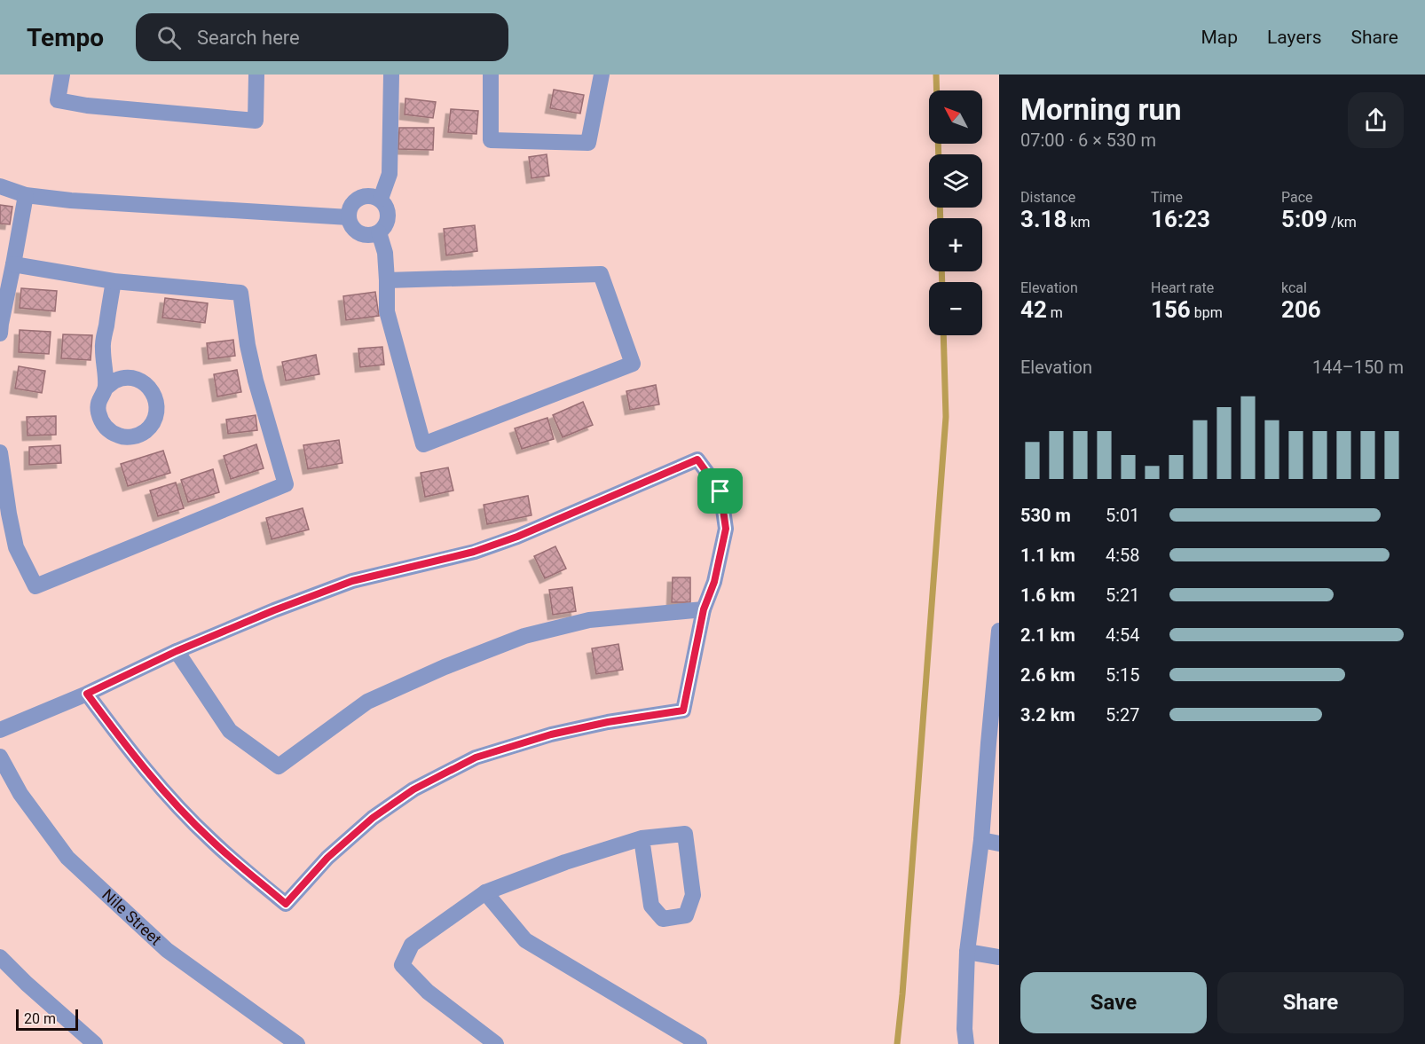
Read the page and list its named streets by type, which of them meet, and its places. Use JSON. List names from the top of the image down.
{
  "streets": {
    "street": ["Nile Street"]
  },
  "scale_bar": "20 m",
  "north": "top left",
  "page": {
    "header": "Tempo",
    "search": "Search here",
    "nav": ["Map", "Layers", "Share"],
    "heading": ["Morning run", "07:00 · 6 × 530 m"],
    "map_buttons": ["+", "−"],
    "stats": [
      ["Distance", "3.18 km"],
      ["Time", "16:23"],
      ["Pace", "5:09 /km"],
      ["Elevation", "42 m"],
      ["Heart rate", "156 bpm"],
      ["kcal", "206"]
    ],
    "chart": ["Elevation", "144–150 m"],
    "list": [
      {
        "name": "530 m",
        "note": "5:01"
      },
      {
        "name": "1.1 km",
        "note": "4:58"
      },
      {
        "name": "1.6 km",
        "note": "5:21"
      },
      {
        "name": "2.1 km",
        "note": "4:54"
      },
      {
        "name": "2.6 km",
        "note": "5:15"
      },
      {
        "name": "3.2 km",
        "note": "5:27"
      }
    ],
    "buttons": ["Save", "Share"],
    "scale": "20 m"
  }
}
